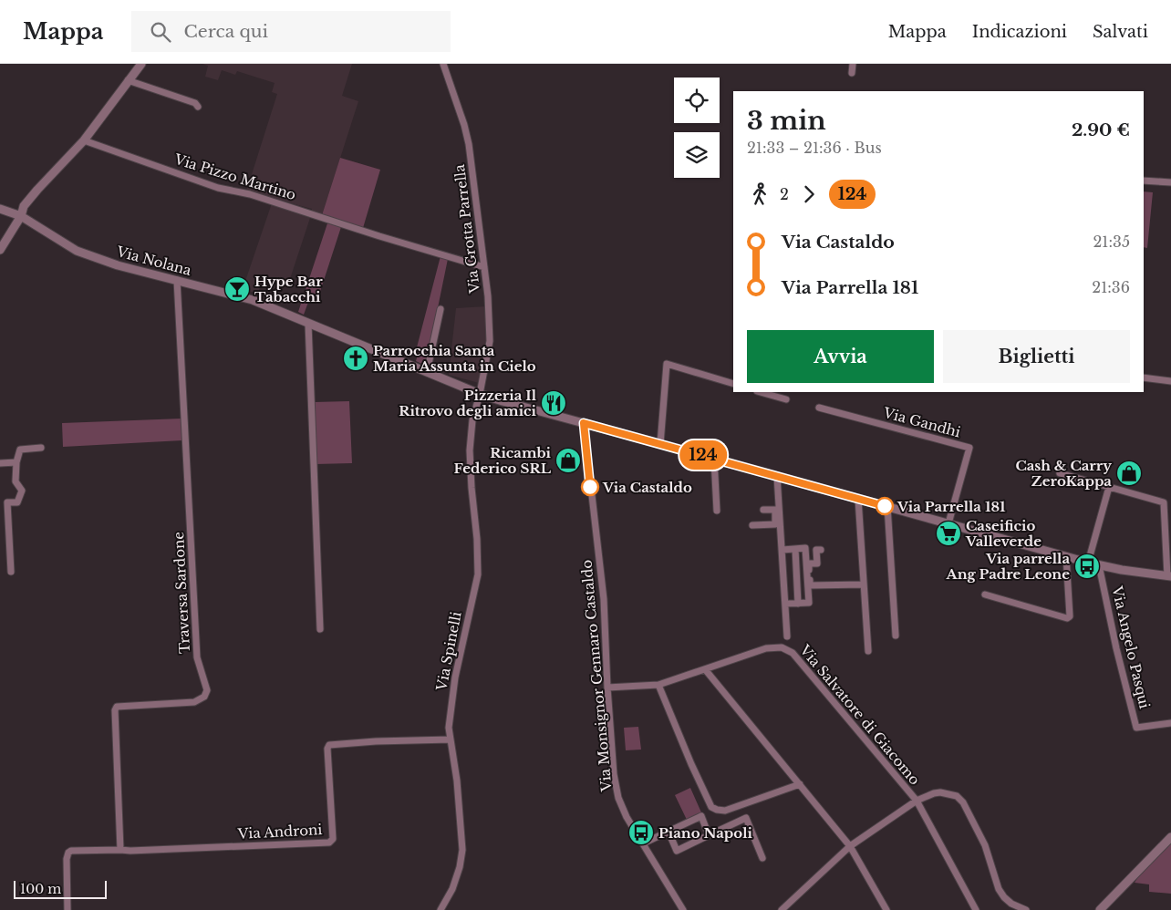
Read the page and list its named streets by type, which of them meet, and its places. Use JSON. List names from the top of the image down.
{
  "streets": {
    "street": [
      "Via Pizzo Martino",
      "Via Grotta Parrella",
      "Via Nolana",
      "Via Gandhi",
      "Traversa Sardone",
      "Via Angelo Pasqui",
      "Via Spinelli",
      "Via Monsignor Gennaro Castaldo",
      "Via Salvatore di Giacomo",
      "Via Androni"
    ]
  },
  "crossings": [
    ["Via Pizzo Martino", "Via Grotta Parrella"],
    ["Via Grotta Parrella", "Via Nolana"],
    ["Via Grotta Parrella", "Via Spinelli"],
    ["Via Nolana", "Via Gandhi"],
    ["Via Nolana", "Traversa Sardone"],
    ["Via Nolana", "Via Angelo Pasqui"],
    ["Via Nolana", "Via Spinelli"],
    ["Via Nolana", "Via Monsignor Gennaro Castaldo"],
    ["Traversa Sardone", "Via Androni"],
    ["Via Spinelli", "Via Androni"],
    ["Via Monsignor Gennaro Castaldo", "Via Salvatore di Giacomo"]
  ],
  "places": {
    "bar": ["Hype Bar Tabacchi"],
    "church": ["Parrocchia Santa Maria Assunta in Cielo"],
    "restaurant": ["Pizzeria Il Ritrovo degli amici"],
    "shop": ["Ricambi Federico SRL", "Cash & Carry ZeroKappa"],
    "other": ["Via Castaldo", "Via Parrella 181"],
    "supermarket": ["Caseificio Valleverde"],
    "bus stop": ["Via parrella Ang Padre Leone", "Piano Napoli"]
  },
  "lines": ["bus line 124"],
  "scale_bar": "100 m",
  "page": {
    "header": "Mappa",
    "search": "Cerca qui",
    "nav": ["Mappa", "Indicazioni", "Salvati"],
    "on_map": "124",
    "heading": ["3 min", "21:33 – 21:36 · Bus", "2.90 €"],
    "legs": ["2", "124"],
    "list": [
      {
        "name": "Via Castaldo",
        "value": "21:35"
      },
      {
        "name": "Via Parrella 181",
        "value": "21:36"
      }
    ],
    "buttons": ["Avvia", "Biglietti"],
    "scale": "100 m"
  }
}
